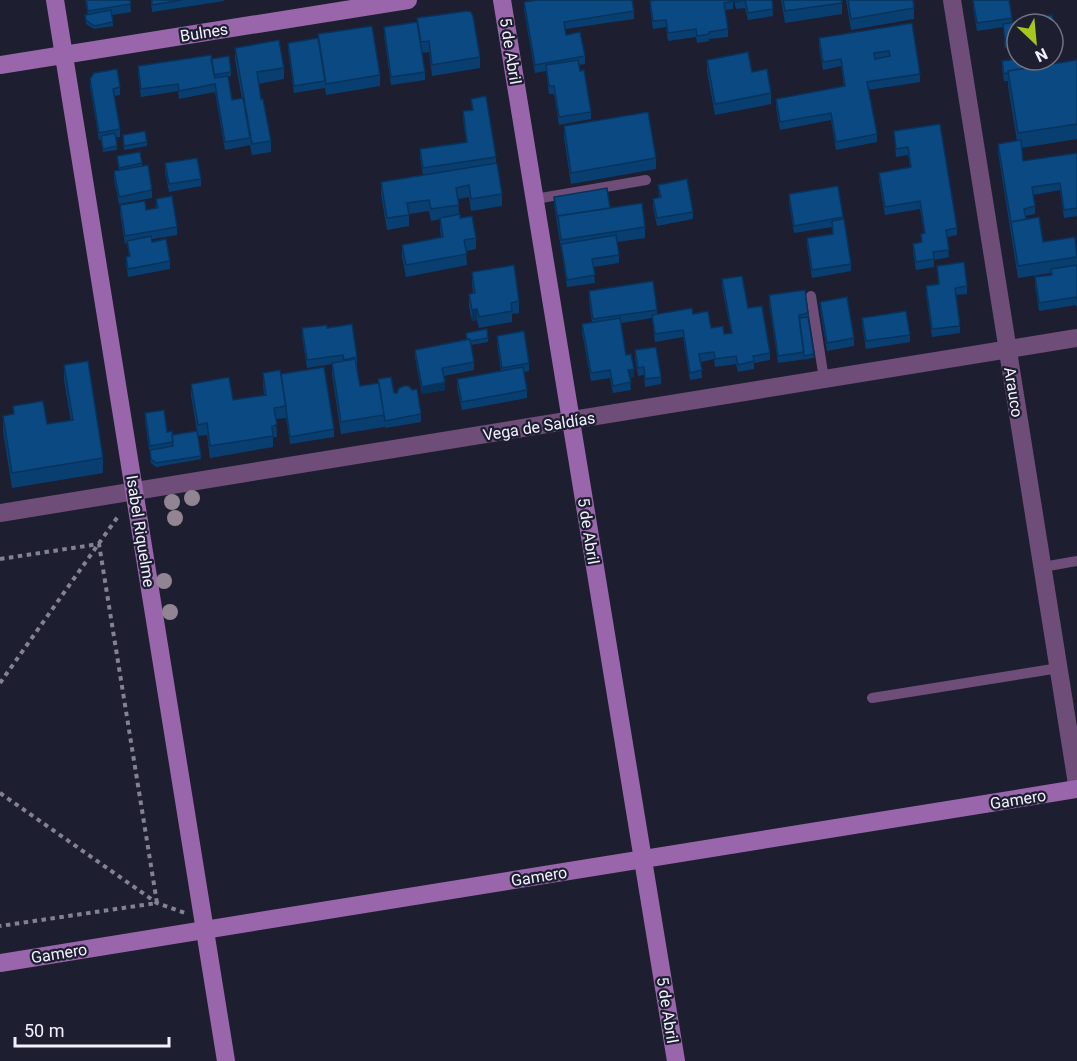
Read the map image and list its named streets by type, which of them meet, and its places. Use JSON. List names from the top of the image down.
{
  "streets": {
    "street": [
      "Bulnes",
      "5 de Abril",
      "Arauco",
      "Vega de Saldías",
      "Isabel Riquelme",
      "Gamero"
    ]
  },
  "crossings": [
    ["Bulnes", "Isabel Riquelme"],
    ["5 de Abril", "Vega de Saldías"],
    ["5 de Abril", "Gamero"],
    ["Arauco", "Vega de Saldías"],
    ["Vega de Saldías", "Isabel Riquelme"],
    ["Isabel Riquelme", "Gamero"]
  ],
  "scale_bar": "50 m",
  "north": "bottom right"
}
